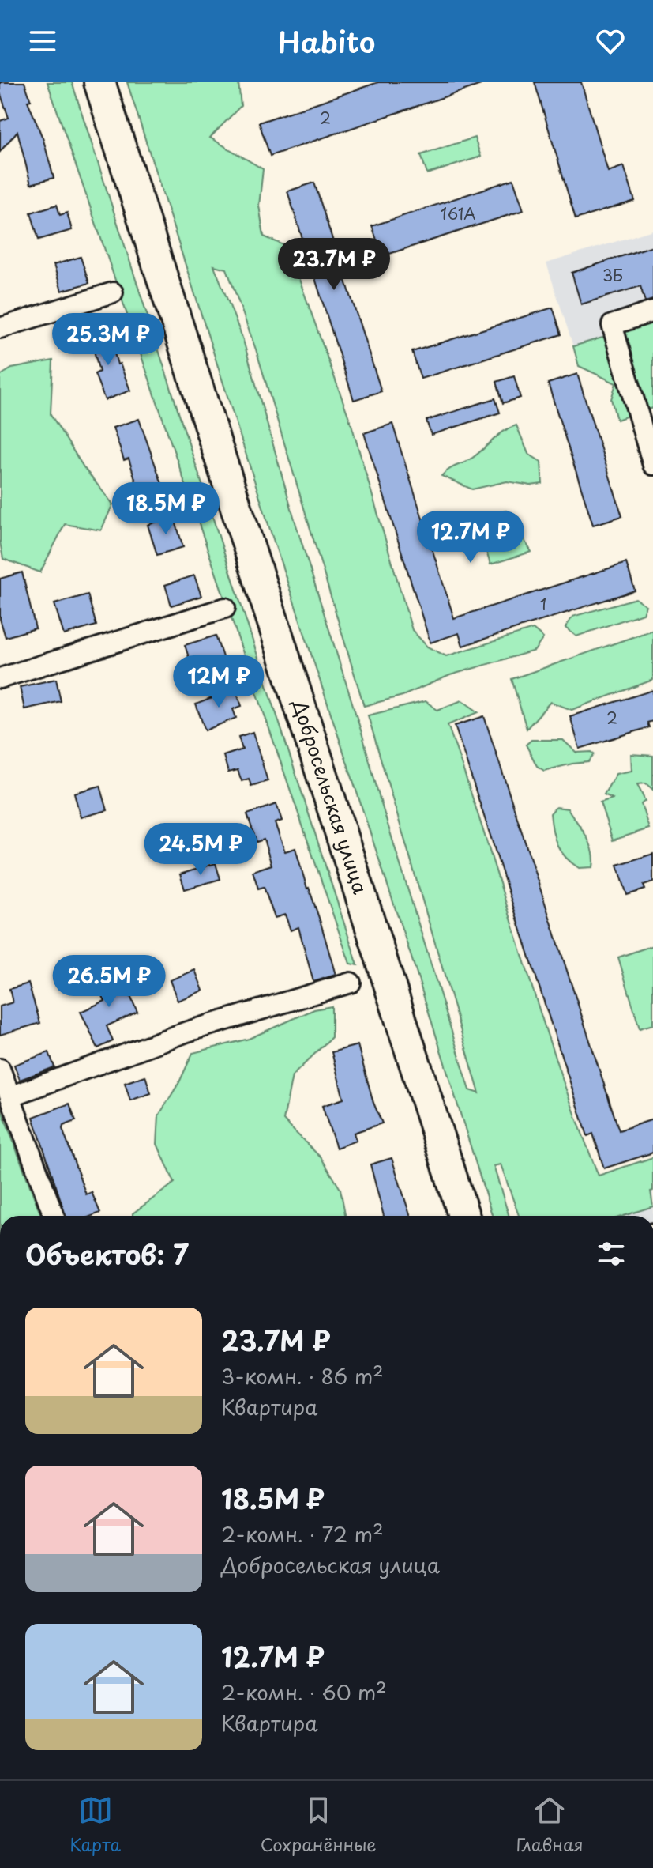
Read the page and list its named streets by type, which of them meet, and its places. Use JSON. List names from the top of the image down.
{
  "streets": {
    "main road": ["Добросельская улица"]
  },
  "house_numbers": [
    "2",
    "161А",
    "3Б",
    "1",
    "2"
  ],
  "page": {
    "header": "Habito",
    "price": [
      "23.7M ₽",
      "25.3M ₽",
      "18.5M ₽",
      "12.7M ₽",
      "12M ₽",
      "24.5M ₽",
      "26.5M ₽"
    ],
    "heading": "Объектов: 7",
    "list": [
      {
        "name": "23.7M ₽",
        "note": "3-комн. · 86 m² · Квартира"
      },
      {
        "name": "18.5M ₽",
        "note": "2-комн. · 72 m² · Добросельская улица"
      },
      {
        "name": "12.7M ₽",
        "note": "2-комн. · 60 m² · Квартира"
      }
    ],
    "tabs": ["Карта", "Сохранённые", "Главная"]
  }
}
